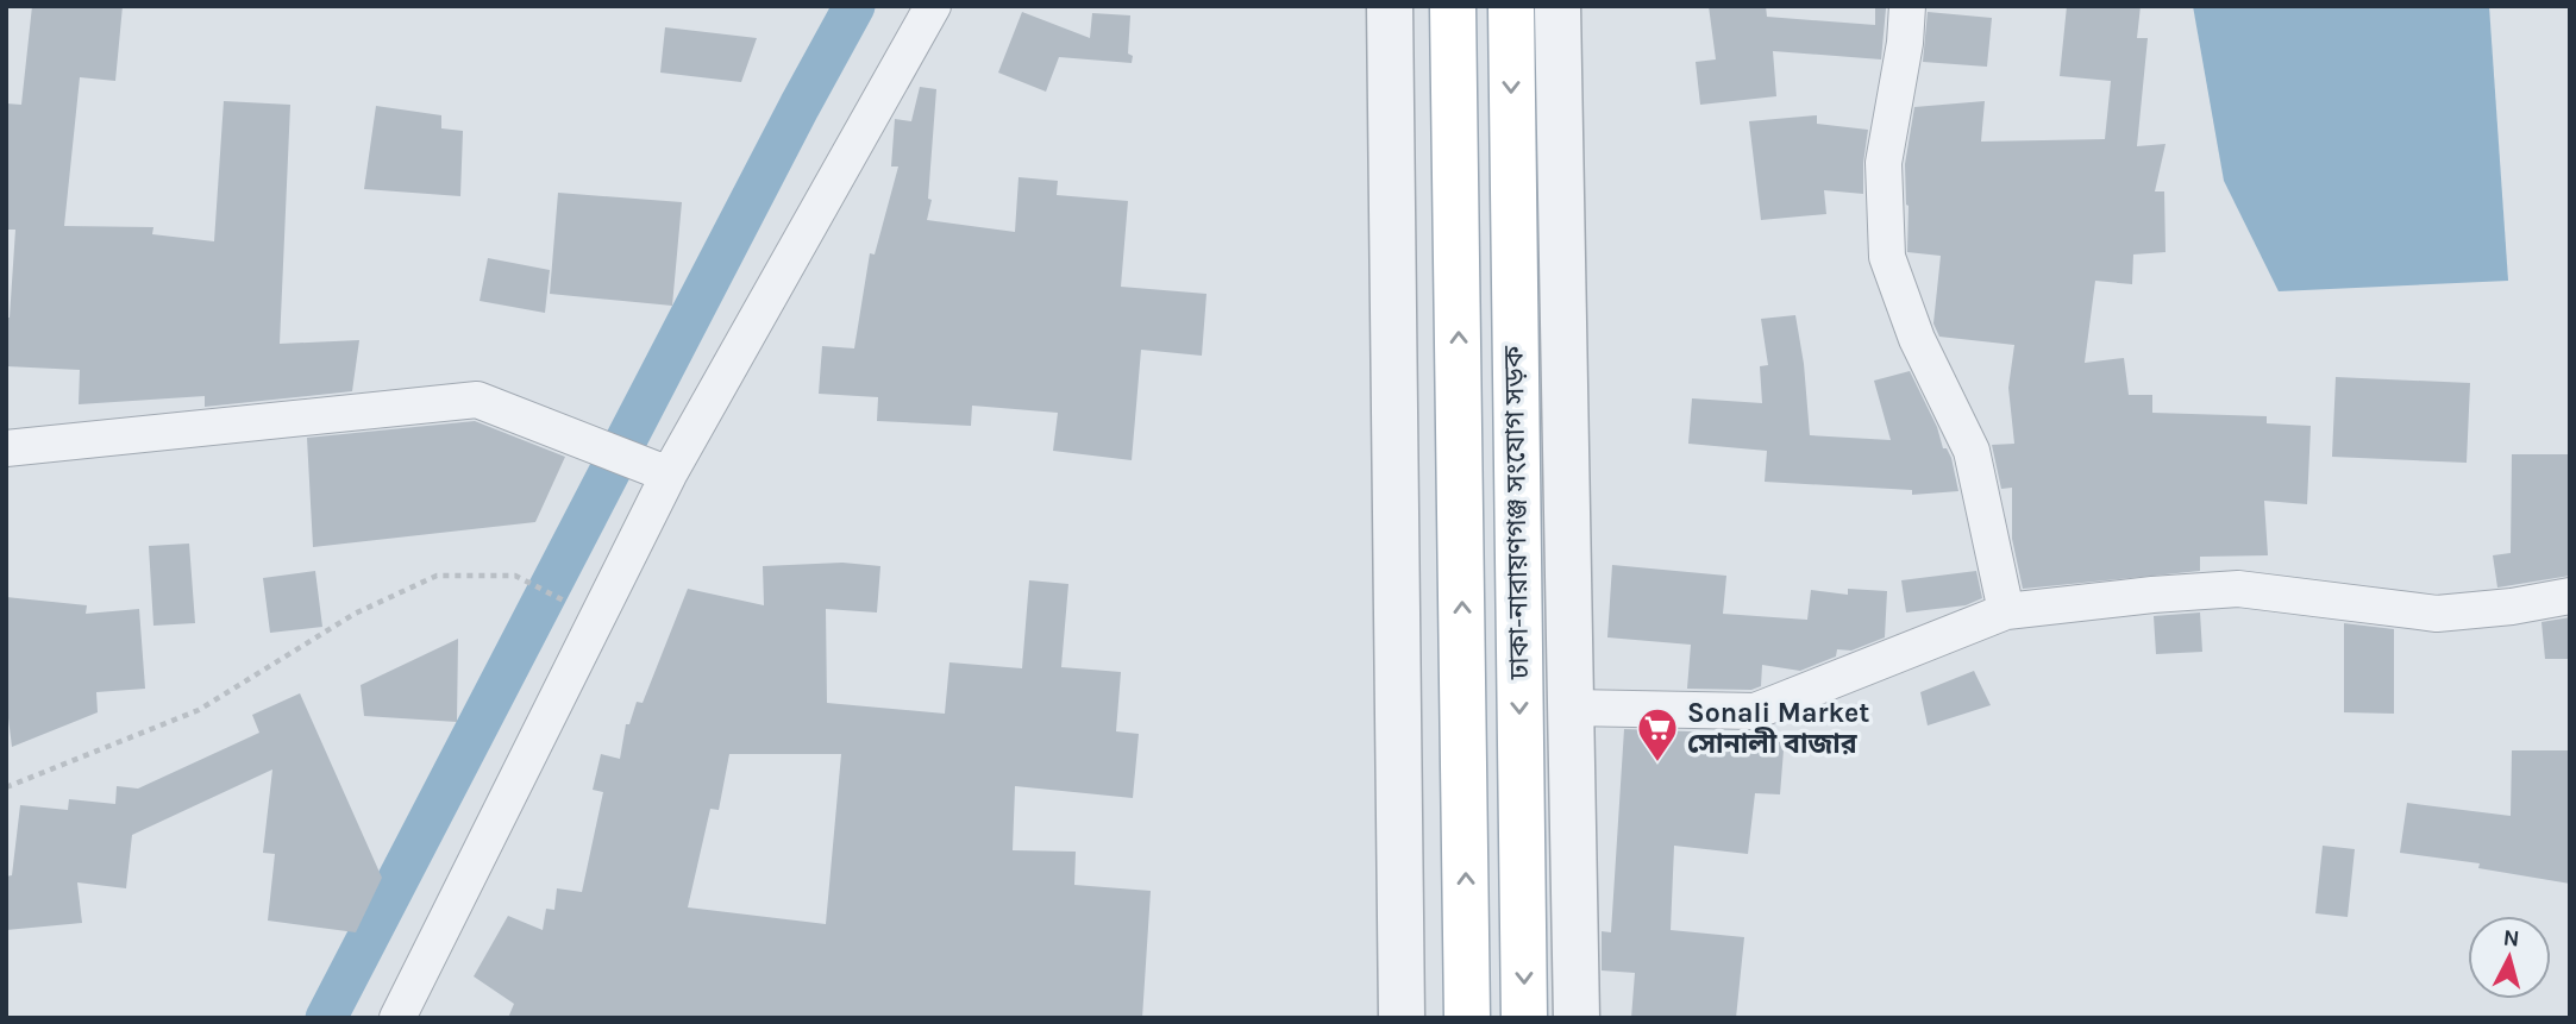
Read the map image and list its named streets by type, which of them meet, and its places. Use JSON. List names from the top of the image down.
{
  "streets": {
    "main road": ["ঢাকা-নারায়ণগঞ্জ সংযোগ সড়ক"]
  },
  "places": {
    "supermarket": ["Sonali Market সোনালী বাজার"]
  },
  "north": "top"
}
